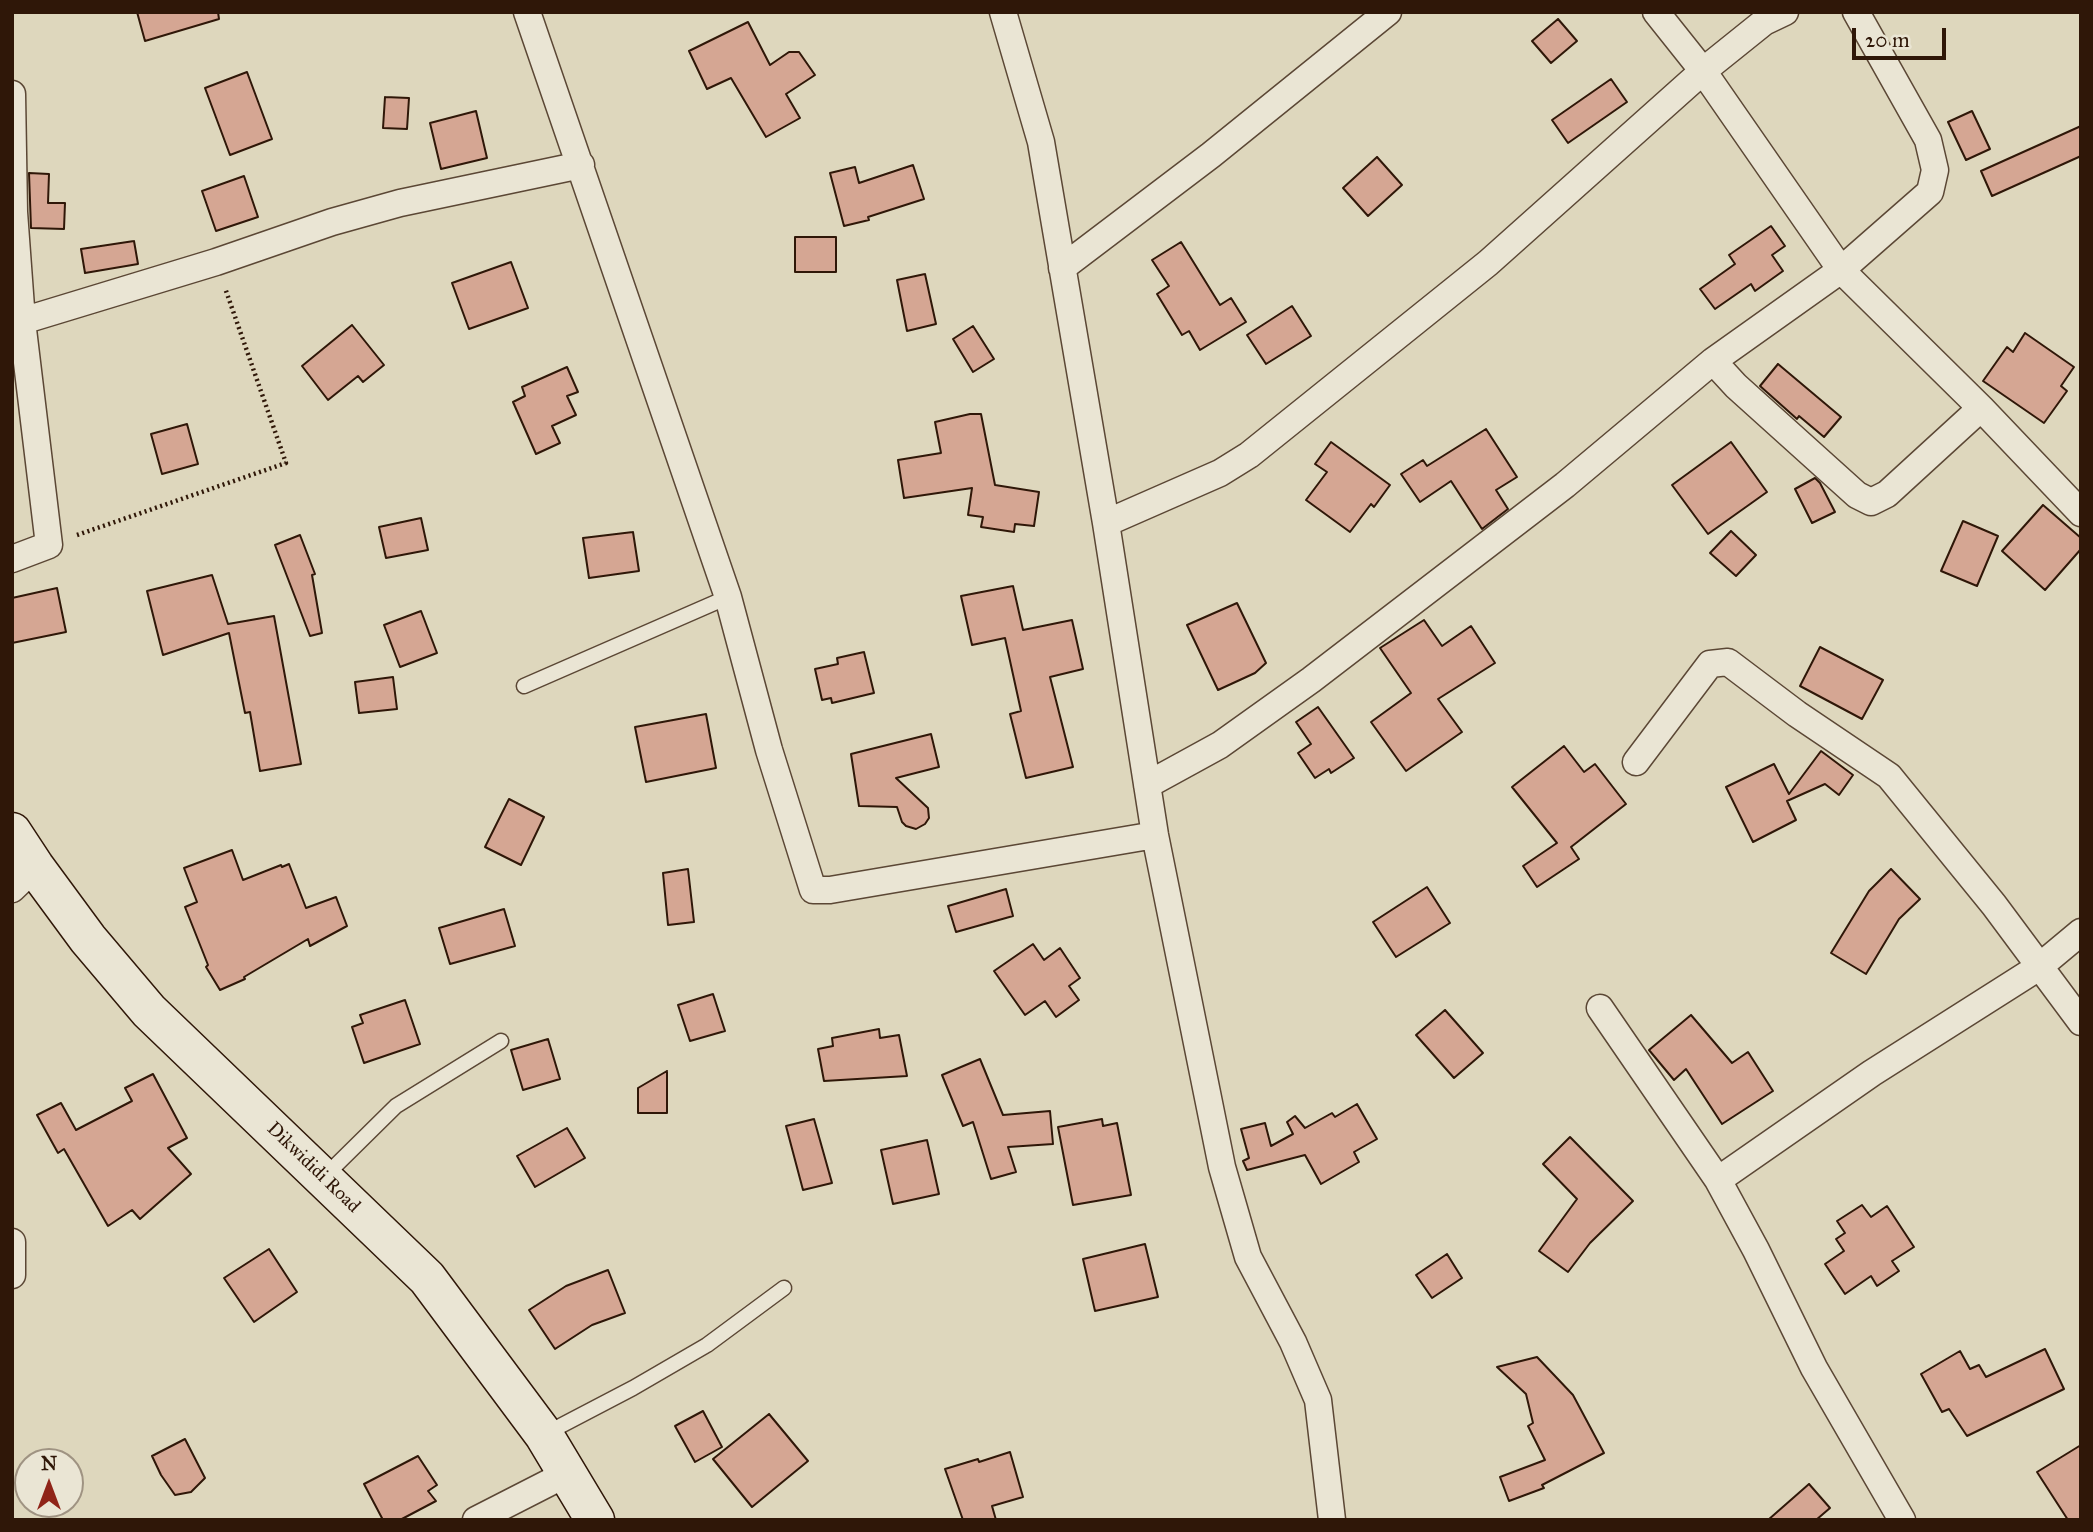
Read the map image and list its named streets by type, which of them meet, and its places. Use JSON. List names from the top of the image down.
{
  "streets": {
    "street": ["Dikwididi Road"]
  },
  "scale_bar": "20 m",
  "north": "top"
}
